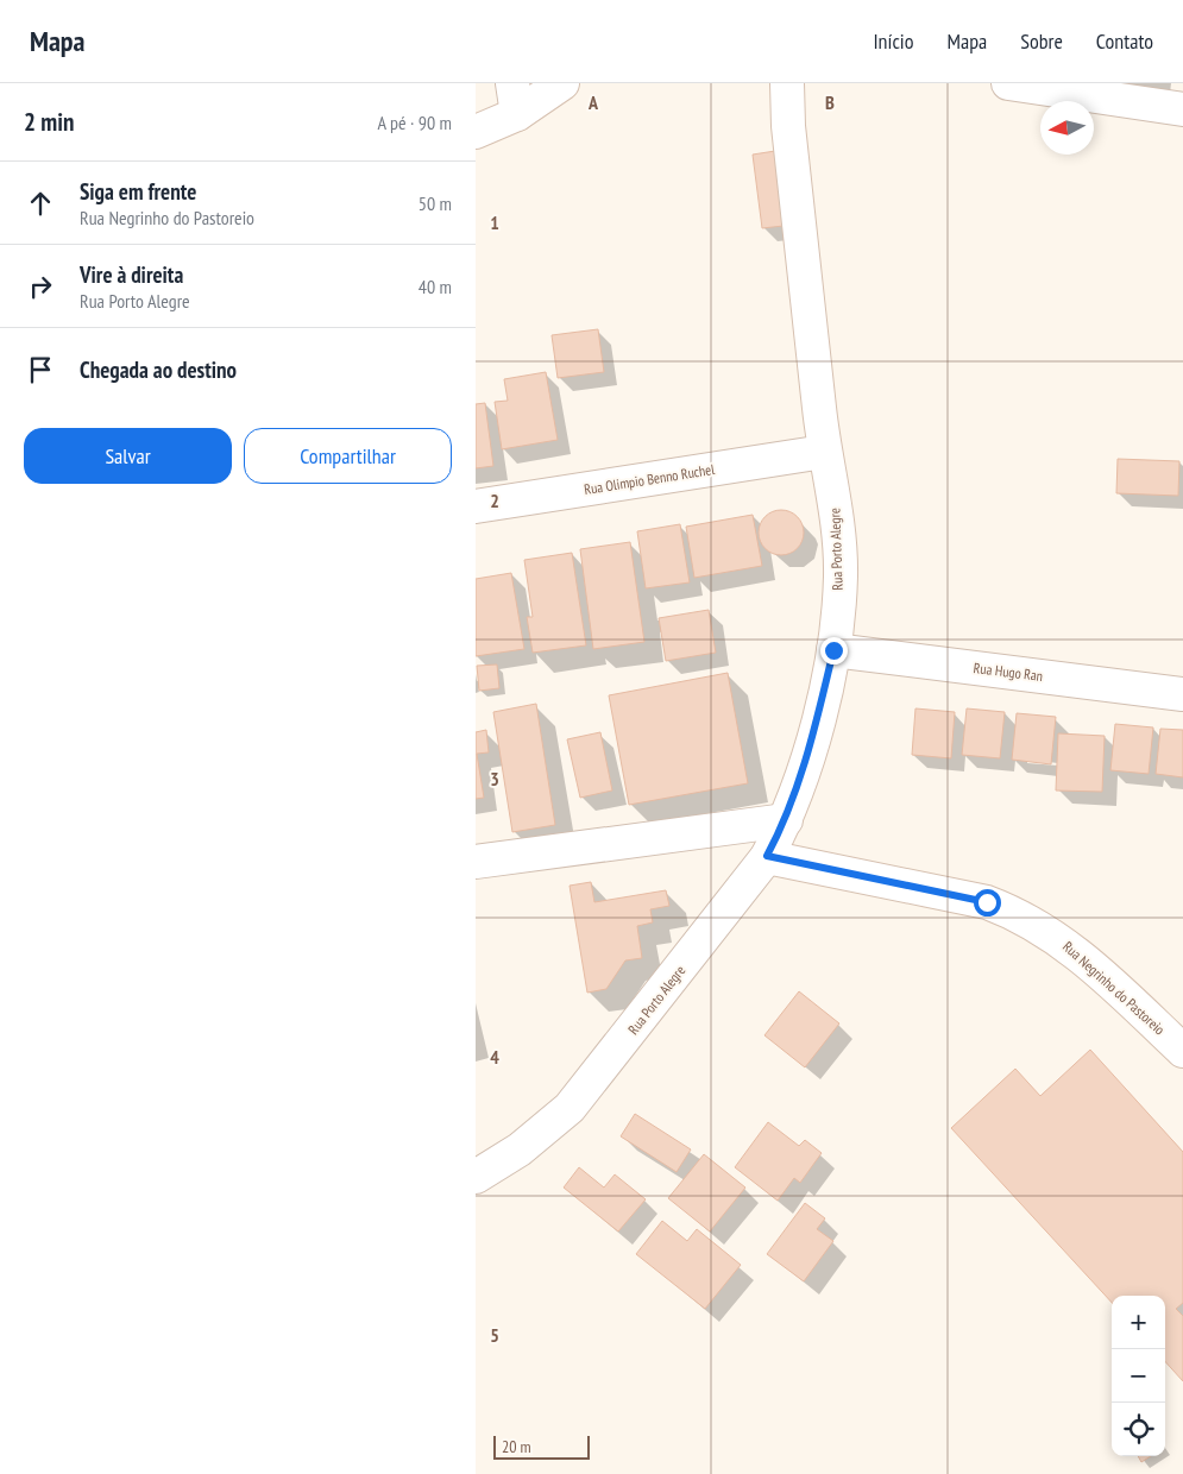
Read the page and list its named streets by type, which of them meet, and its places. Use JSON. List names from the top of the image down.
{
  "streets": {
    "street": [
      "Rua Olimpio Benno Ruchel",
      "Rua Porto Alegre",
      "Rua Hugo Ran",
      "Rua Negrinho do Pastoreio"
    ]
  },
  "crossings": [
    ["Rua Olimpio Benno Ruchel", "Rua Porto Alegre"],
    ["Rua Porto Alegre", "Rua Hugo Ran"],
    ["Rua Porto Alegre", "Rua Negrinho do Pastoreio"]
  ],
  "scale_bar": "20 m",
  "north": "left",
  "page": {
    "header": "Mapa",
    "nav": [
      "Início",
      "Mapa",
      "Sobre",
      "Contato"
    ],
    "heading": ["2 min", "A pé · 90 m"],
    "list": [
      ["Siga em frente", "Rua Negrinho do Pastoreio", "50 m"],
      ["Vire à direita", "Rua Porto Alegre", "40 m"],
      "Chegada ao destino"
    ],
    "buttons": ["Salvar", "Compartilhar"],
    "map_buttons": ["+", "−"],
    "scale": "20 m"
  },
  "grid": {
    "columns": ["A", "B"],
    "rows": [
      "1",
      "2",
      "3",
      "4",
      "5"
    ]
  }
}
